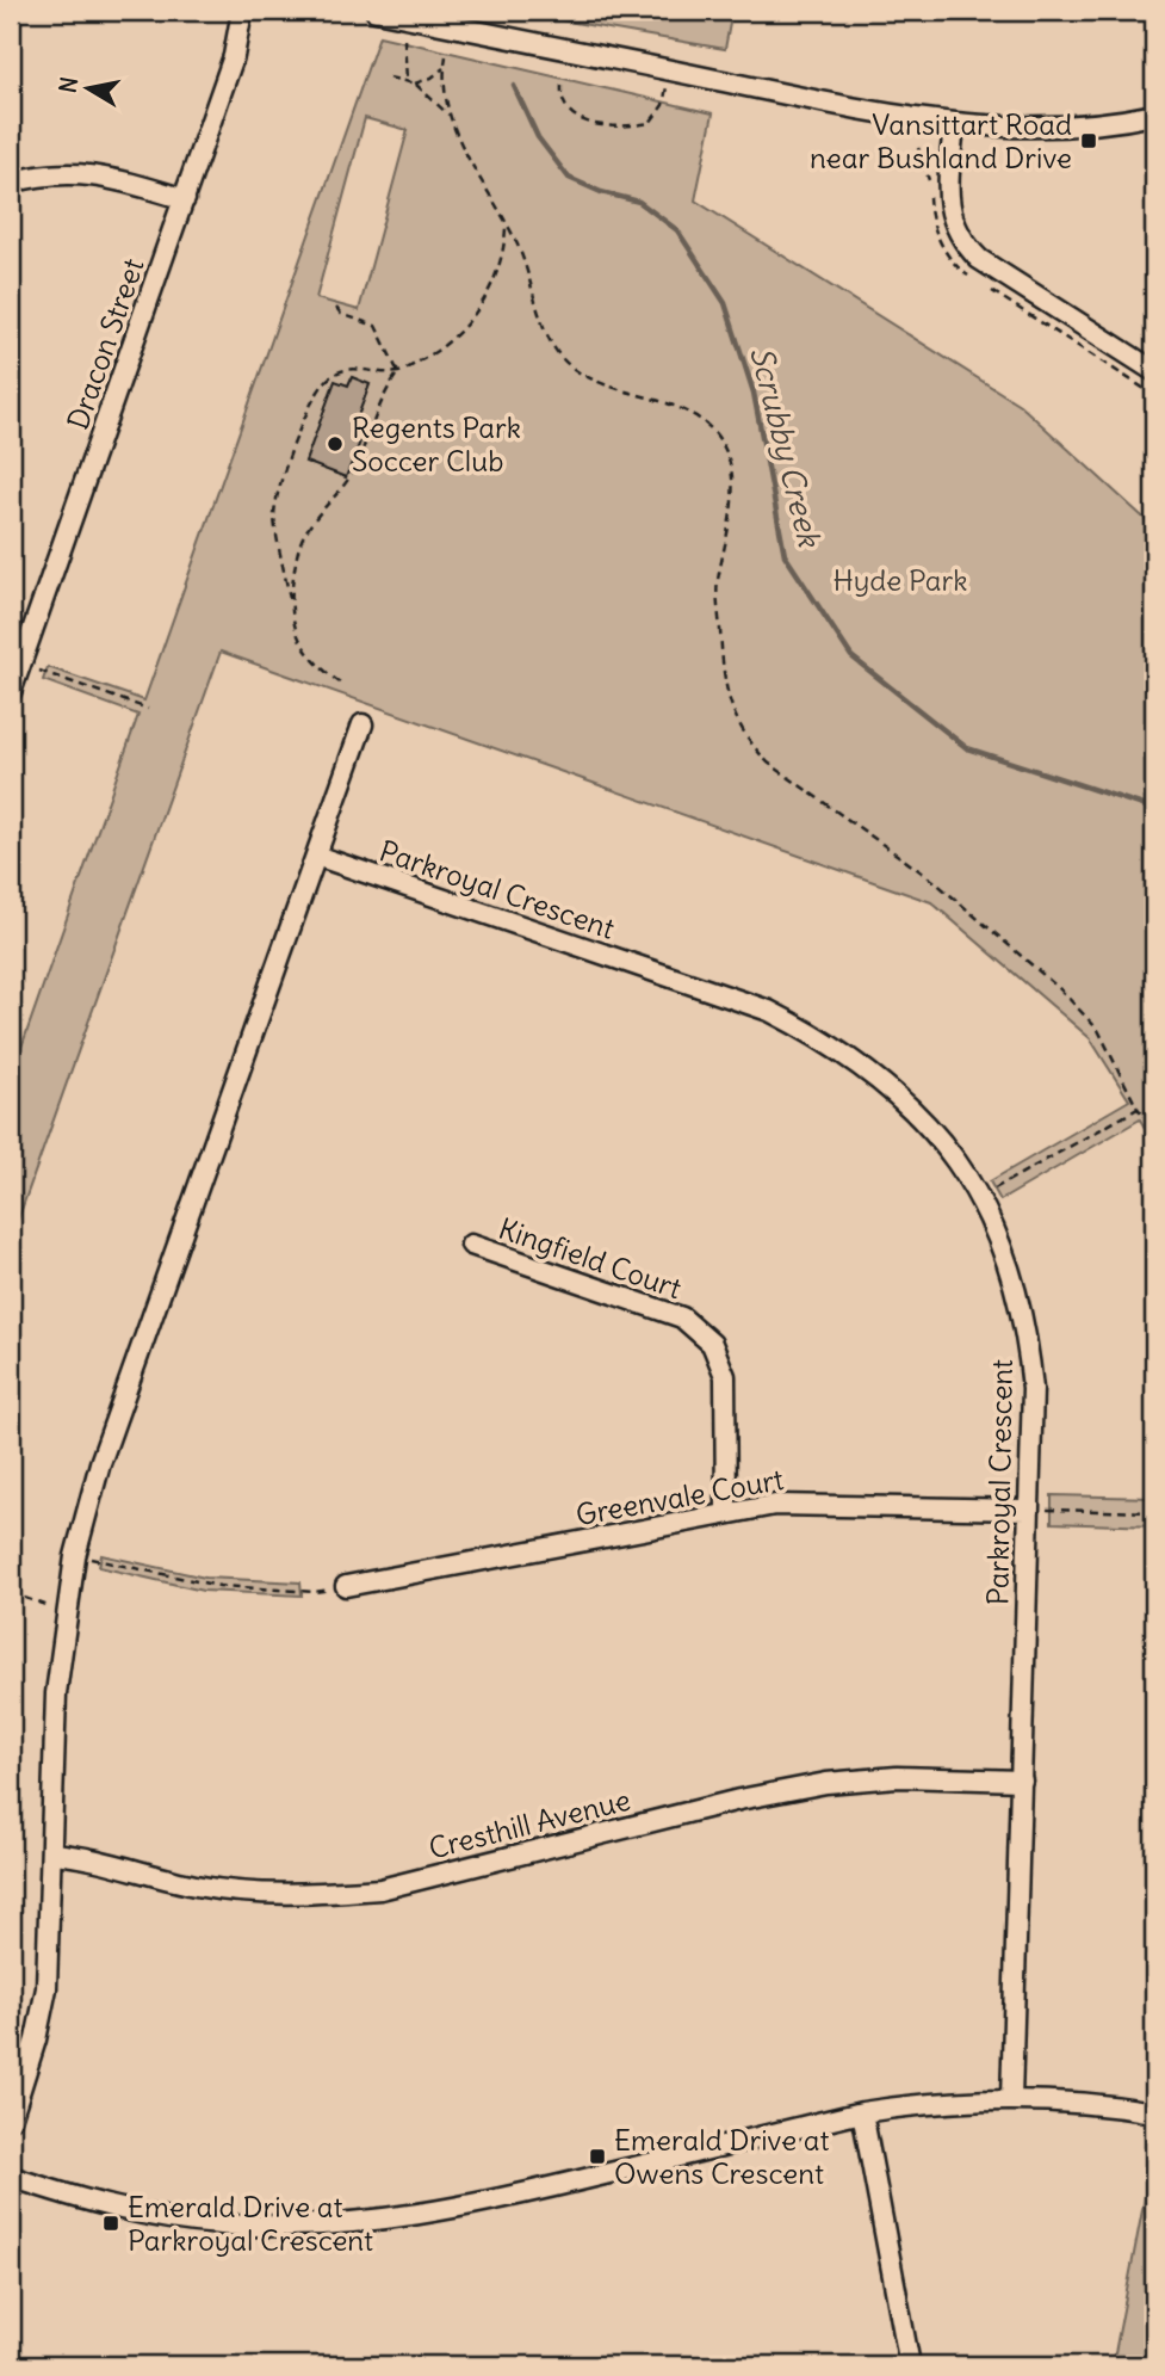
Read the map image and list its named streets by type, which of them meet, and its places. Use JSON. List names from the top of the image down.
{
  "streets": {
    "street": [
      "Dracon Street",
      "Parkroyal Crescent",
      "Kingfield Court",
      "Greenvale Court",
      "Cresthill Avenue"
    ]
  },
  "crossings": [
    ["Parkroyal Crescent", "Greenvale Court"],
    ["Parkroyal Crescent", "Cresthill Avenue"],
    ["Kingfield Court", "Greenvale Court"]
  ],
  "water": ["Scrubby Creek"],
  "parks": ["Hyde Park"],
  "places": {
    "transit": ["Vansittart Road near Bushland Drive", "Emerald Drive at Owens Crescent", "Emerald Drive at Parkroyal Crescent"],
    "other": ["Regents Park Soccer Club"]
  },
  "north": "left"
}
